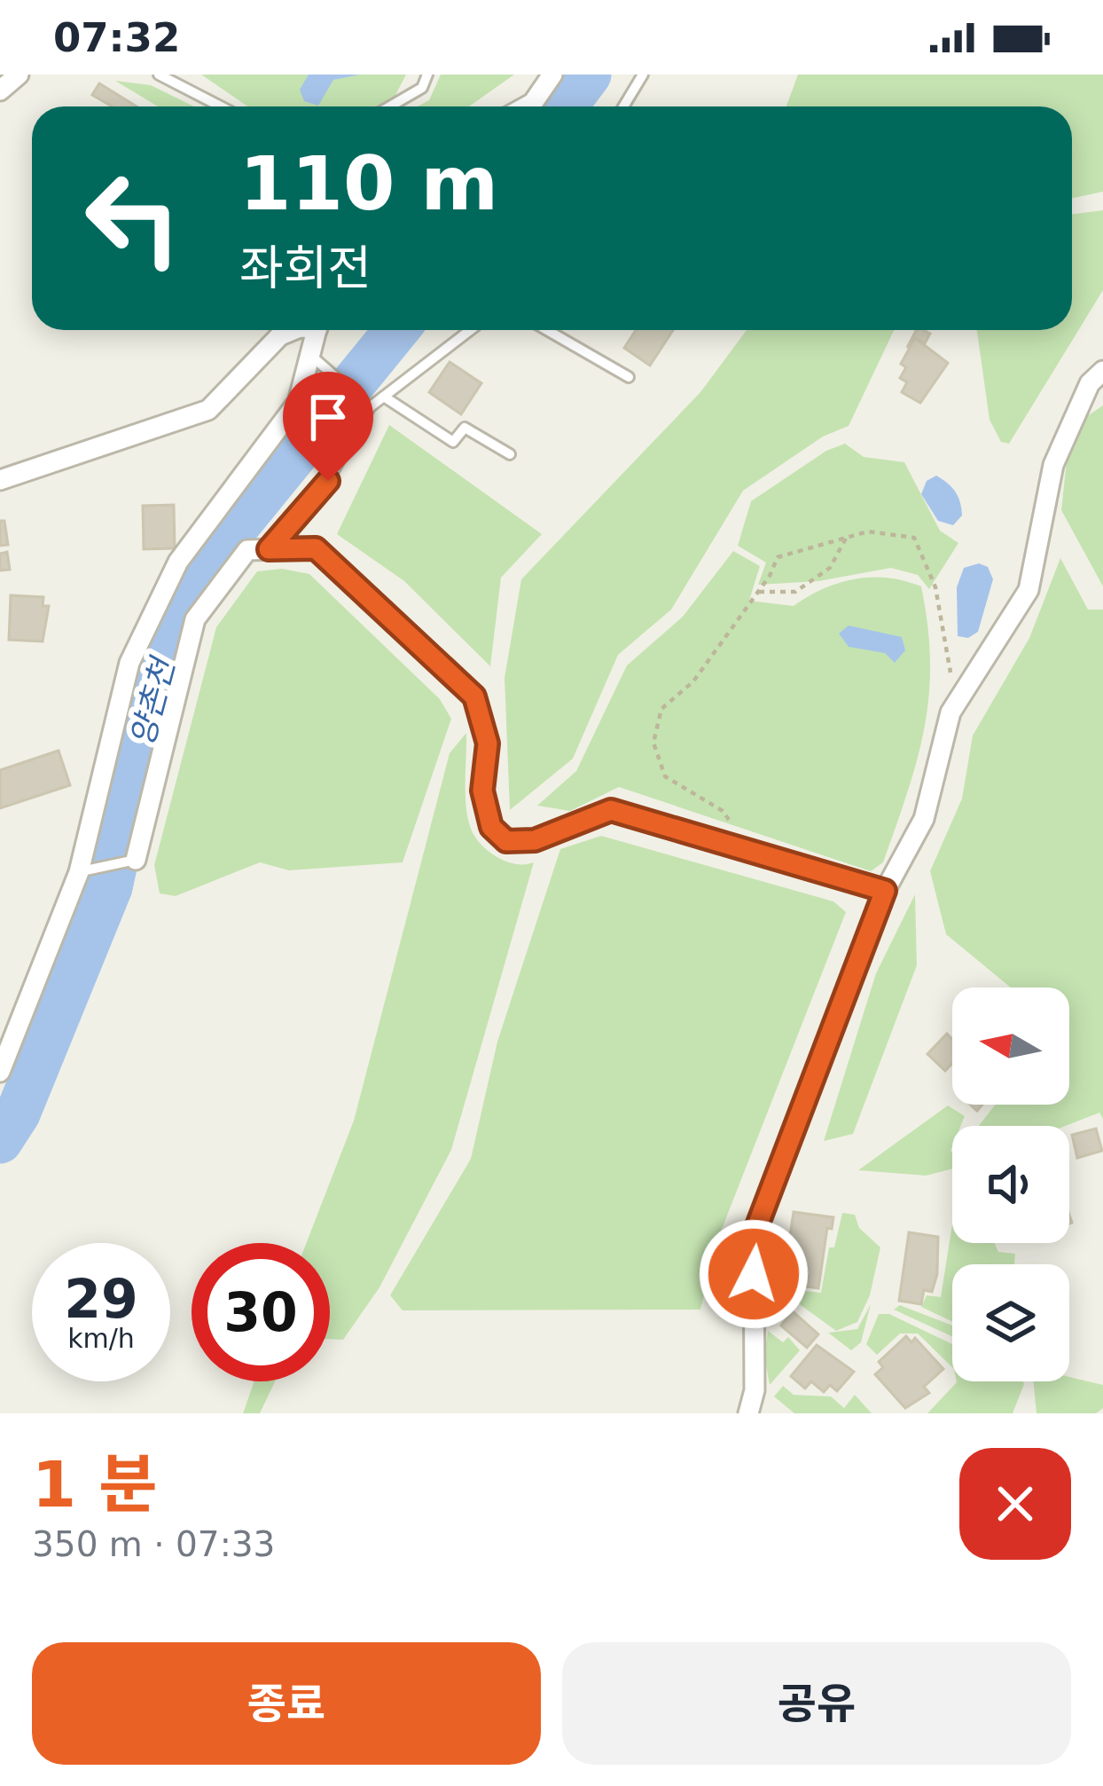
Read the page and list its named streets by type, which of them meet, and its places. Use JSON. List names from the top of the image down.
{
  "water": ["양촌천"],
  "north": "left",
  "page": {
    "status": "07:32",
    "turn": ["110 m", "좌회전"],
    "speed": "29 km/h",
    "limit": "30",
    "heading": ["1 분", "350 m · 07:33"],
    "buttons": ["종료", "공유"]
  }
}
